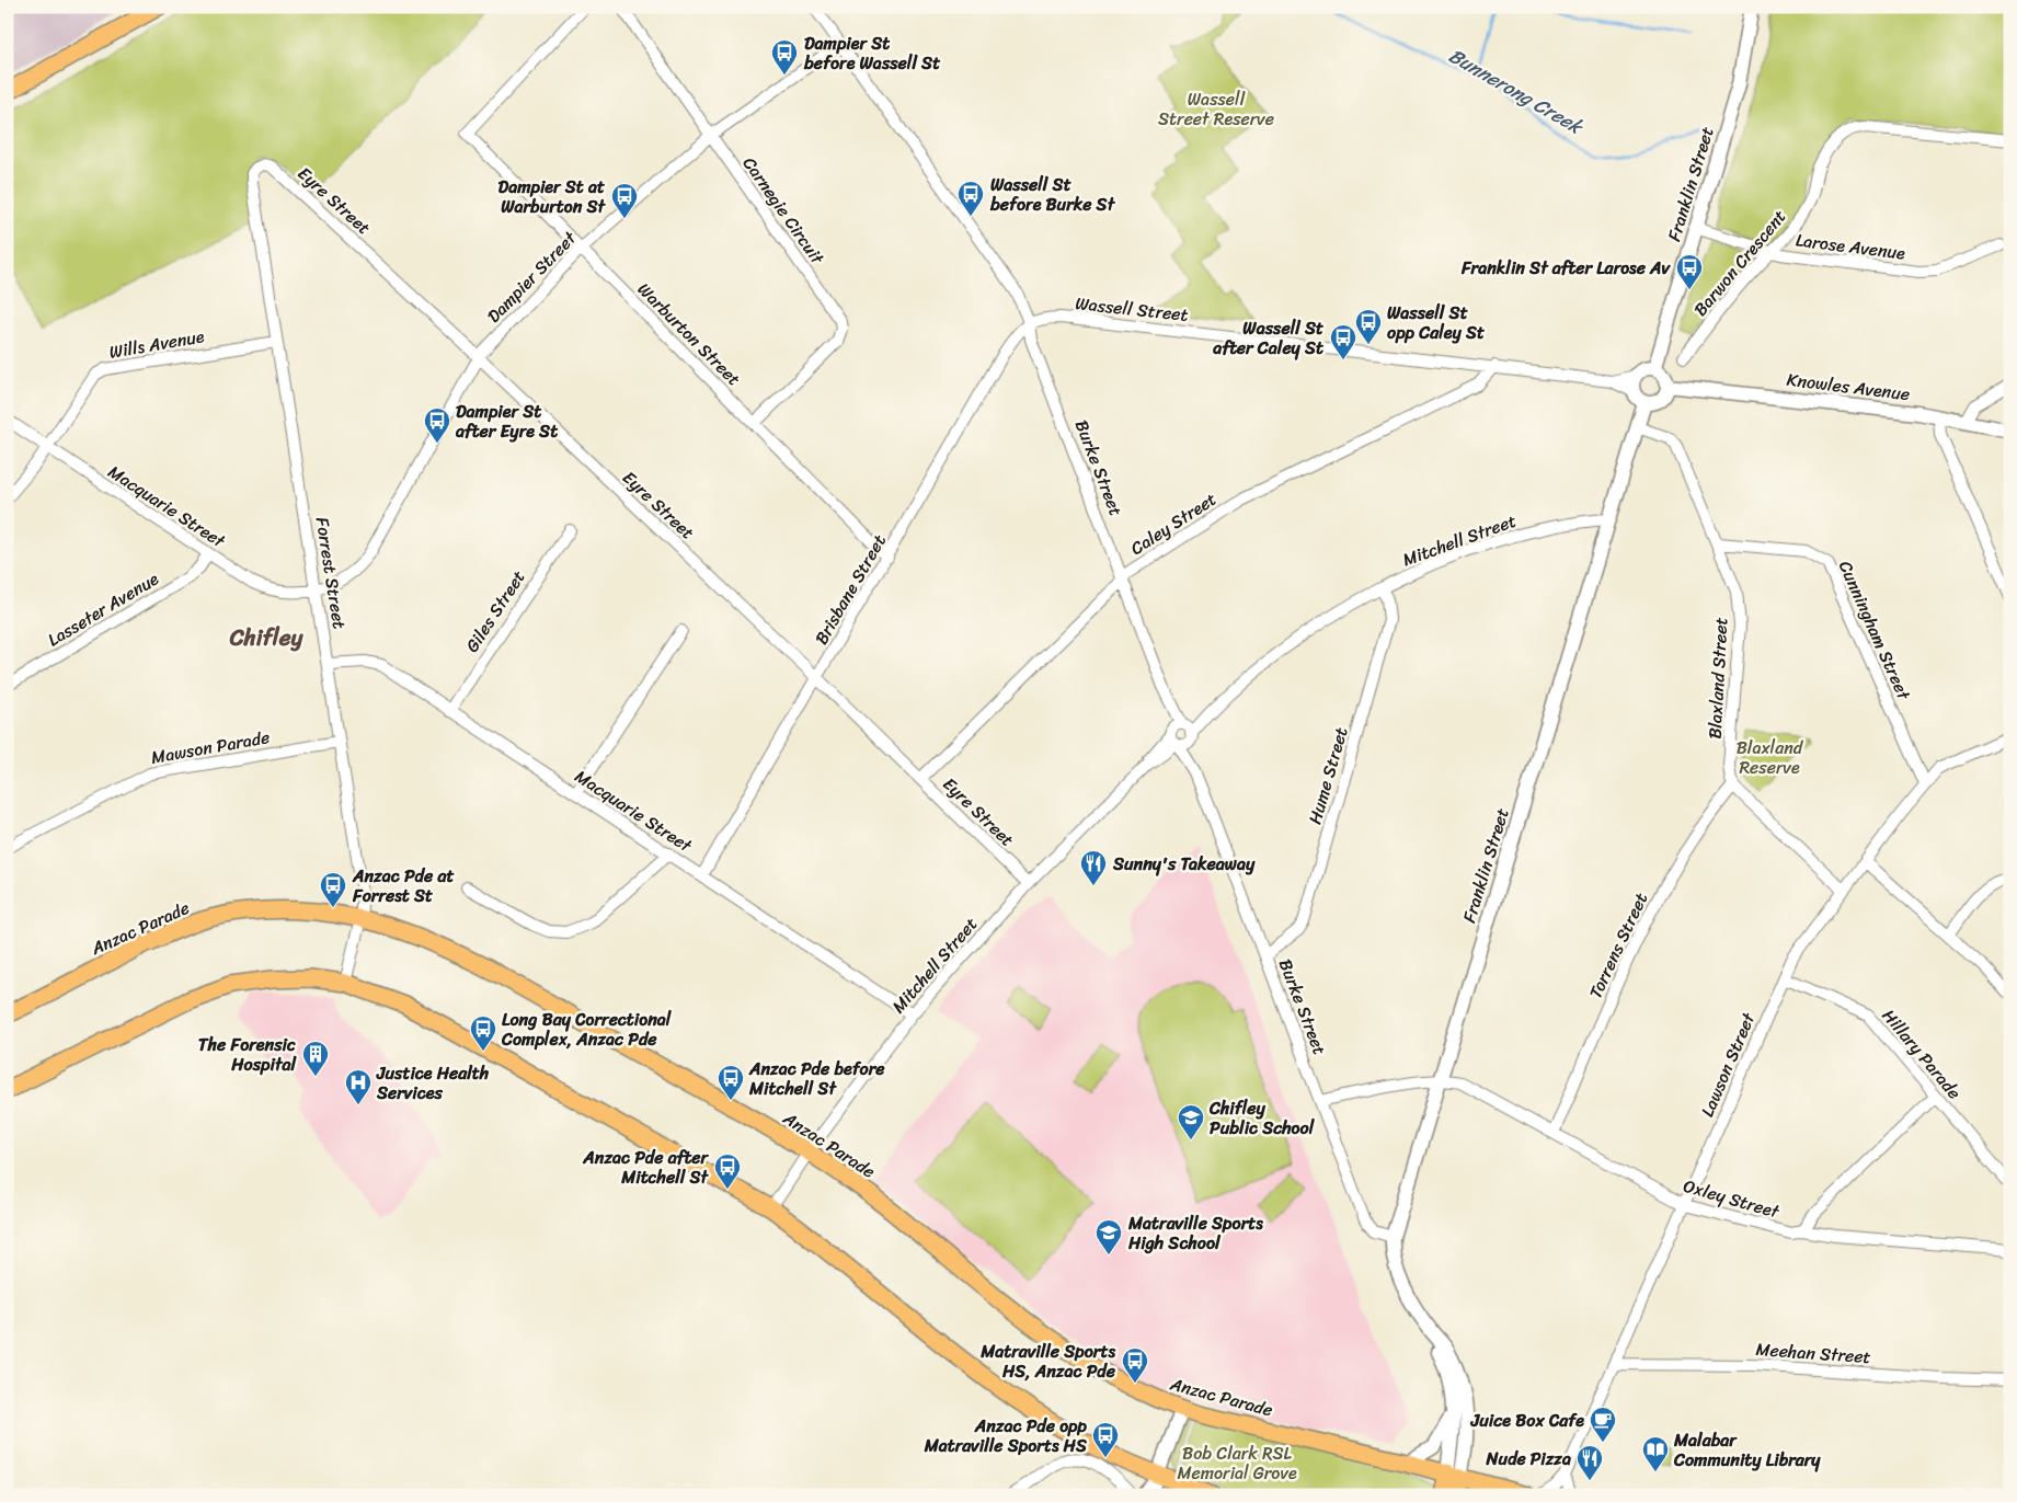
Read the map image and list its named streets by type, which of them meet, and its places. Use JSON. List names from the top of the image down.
{
  "streets": {
    "main road": ["Anzac Parade"],
    "street": [
      "Franklin Street",
      "Eyre Street",
      "Carnegie Circuit",
      "Larose Avenue",
      "Barwon Crescent",
      "Dampier Street",
      "Wassell Street",
      "Warburton Street",
      "Wills Avenue",
      "Knowles Avenue",
      "Burke Street",
      "Macquarie Street",
      "Caley Street",
      "Mitchell Street",
      "Forrest Street",
      "Brisbane Street",
      "Lasseter Avenue",
      "Giles Street",
      "Cunningham Street",
      "Blaxland Street",
      "Mawson Parade",
      "Hume Street",
      "Torrens Street",
      "Hillary Parade",
      "Lawson Street",
      "Oxley Street",
      "Meehan Street"
    ]
  },
  "crossings": [
    ["Franklin Street", "Larose Avenue"],
    ["Franklin Street", "Wassell Street"],
    ["Franklin Street", "Knowles Avenue"],
    ["Franklin Street", "Burke Street"],
    ["Franklin Street", "Mitchell Street"],
    ["Franklin Street", "Blaxland Street"],
    ["Franklin Street", "Anzac Parade"],
    ["Franklin Street", "Oxley Street"],
    ["Eyre Street", "Dampier Street"],
    ["Eyre Street", "Caley Street"],
    ["Eyre Street", "Mitchell Street"],
    ["Eyre Street", "Forrest Street"],
    ["Eyre Street", "Brisbane Street"],
    ["Carnegie Circuit", "Dampier Street"],
    ["Carnegie Circuit", "Warburton Street"],
    ["Larose Avenue", "Barwon Crescent"],
    ["Dampier Street", "Warburton Street"],
    ["Dampier Street", "Macquarie Street"],
    ["Dampier Street", "Forrest Street"],
    ["Wassell Street", "Knowles Avenue"],
    ["Wassell Street", "Burke Street"],
    ["Wassell Street", "Caley Street"],
    ["Wassell Street", "Brisbane Street"],
    ["Warburton Street", "Brisbane Street"],
    ["Wills Avenue", "Macquarie Street"],
    ["Wills Avenue", "Forrest Street"],
    ["Burke Street", "Caley Street"],
    ["Burke Street", "Mitchell Street"],
    ["Burke Street", "Brisbane Street"],
    ["Burke Street", "Hume Street"],
    ["Burke Street", "Oxley Street"],
    ["Macquarie Street", "Mitchell Street"],
    ["Macquarie Street", "Forrest Street"],
    ["Macquarie Street", "Brisbane Street"],
    ["Macquarie Street", "Lasseter Avenue"],
    ["Macquarie Street", "Giles Street"],
    ["Mitchell Street", "Hume Street"],
    ["Mitchell Street", "Anzac Parade"],
    ["Forrest Street", "Mawson Parade"],
    ["Forrest Street", "Anzac Parade"],
    ["Cunningham Street", "Blaxland Street"],
    ["Cunningham Street", "Lawson Street"],
    ["Blaxland Street", "Torrens Street"],
    ["Torrens Street", "Oxley Street"],
    ["Hillary Parade", "Lawson Street"],
    ["Lawson Street", "Oxley Street"],
    ["Lawson Street", "Meehan Street"]
  ],
  "districts": ["Chifley"],
  "water": ["Bunnerong Creek"],
  "parks": ["Wassell Street Reserve", "Blaxland Reserve", "Bob Clark RSL Memorial Grove"],
  "places": {
    "bus stop": [
      "Dampier St before Wassell St",
      "Wassell St before Burke St",
      "Dampier St at Warburton St",
      "Franklin St after Larose Av",
      "Wassell St opp Caley St",
      "Wassell St after Caley St",
      "Dampier St after Eyre St",
      "Anzac Pde at Forrest St",
      "Long Bay Correctional Complex, Anzac Pde",
      "Anzac Pde before Mitchell St",
      "Anzac Pde after Mitchell St",
      "Matraville Sports HS, Anzac Pde",
      "Anzac Pde opp Matraville Sports HS"
    ],
    "restaurant": ["Sunny's Takeaway", "Nude Pizza"],
    "building": ["The Forensic Hospital"],
    "hospital": ["Justice Health Services"],
    "school or university": ["Chifley Public School", "Matraville Sports High School"],
    "cafe": ["Juice Box Cafe"],
    "library": ["Malabar Community Library"]
  }
}
